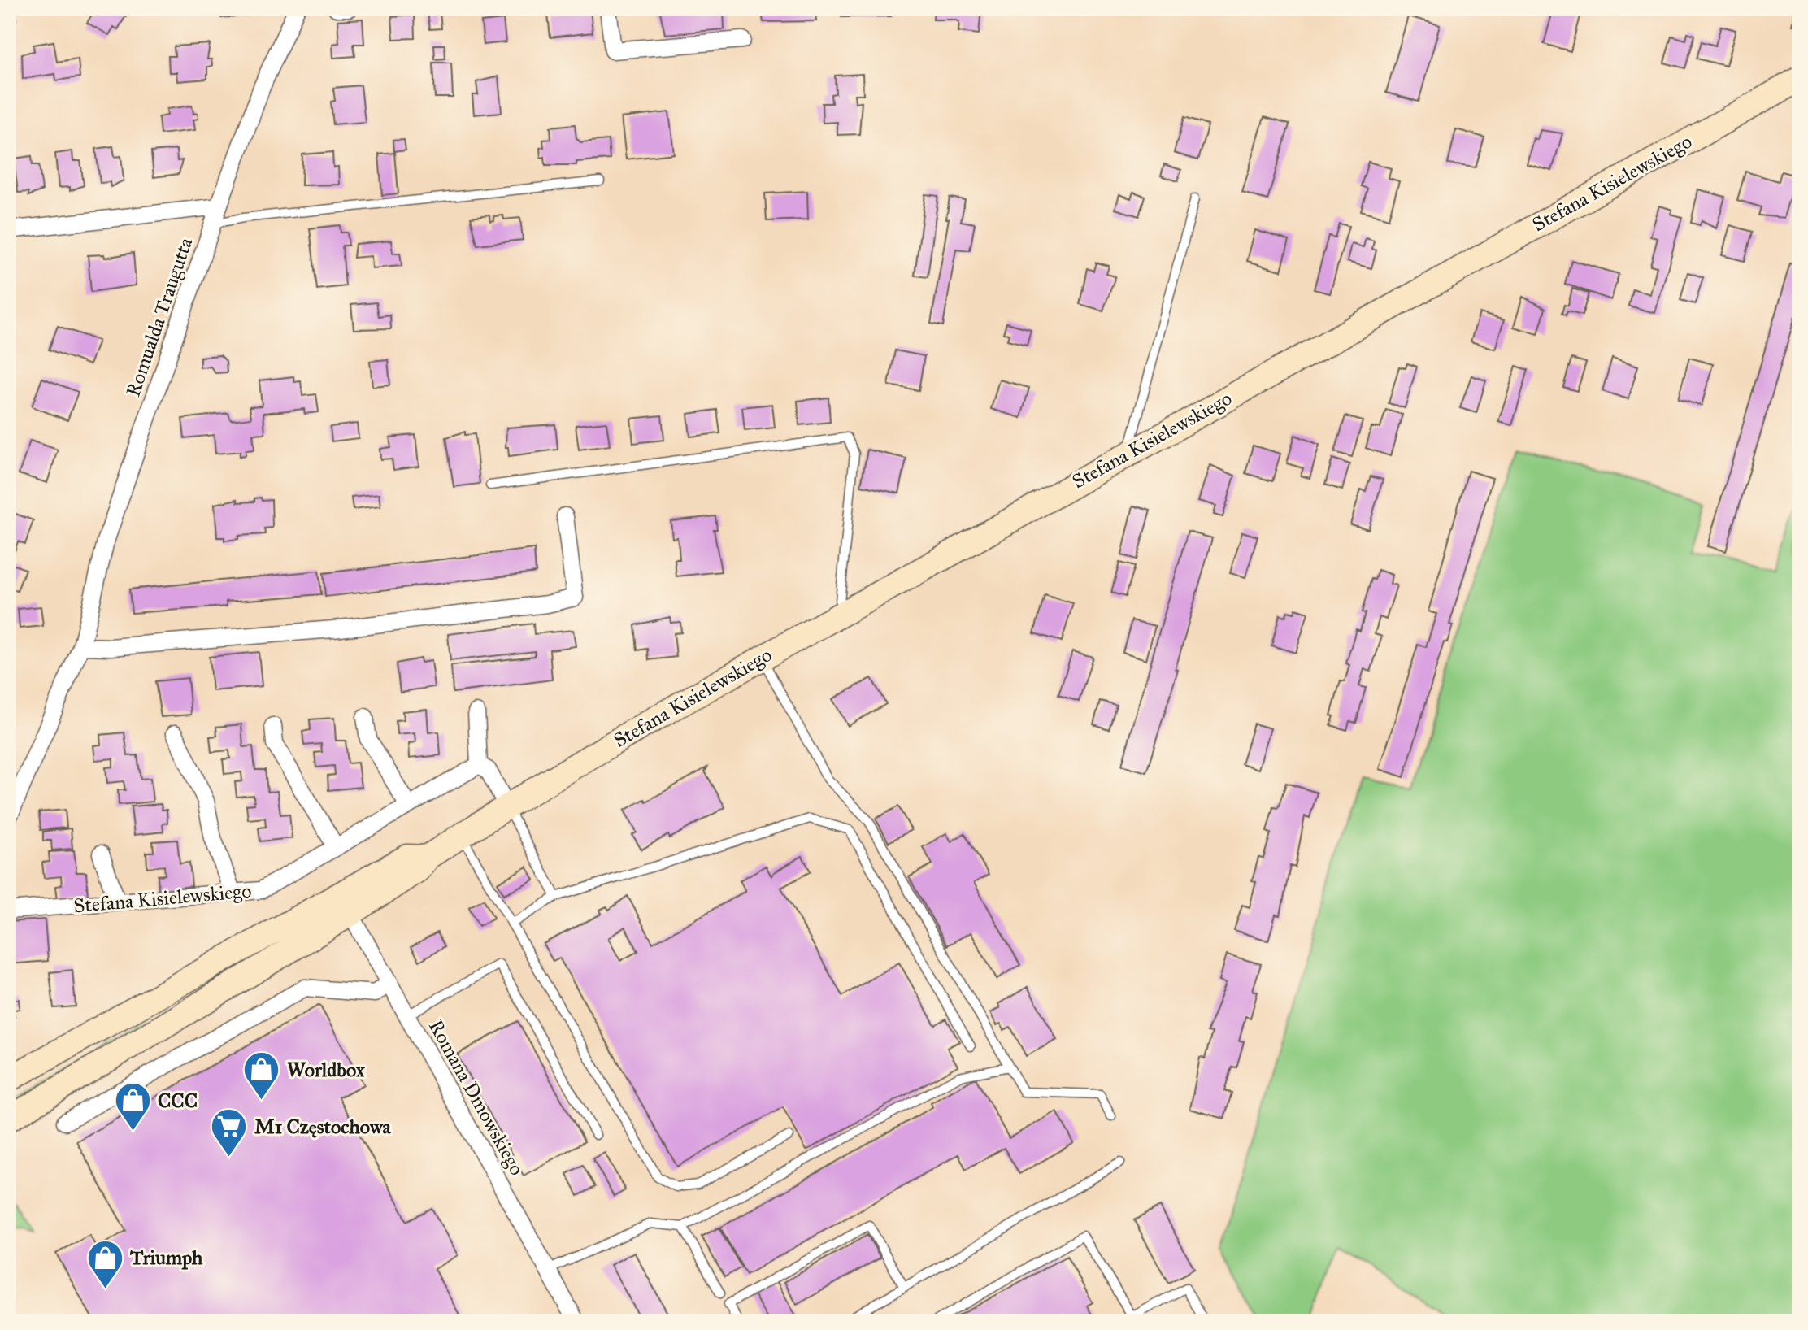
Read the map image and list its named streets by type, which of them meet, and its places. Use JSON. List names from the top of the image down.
{
  "streets": {
    "main road": ["Stefana Kisielewskiego"],
    "street": ["Romualda Traugutta", "Romana Dmowskiego"]
  },
  "crossings": [
    ["Stefana Kisielewskiego", "Romana Dmowskiego"]
  ],
  "places": {
    "shop": ["Worldbox", "CCC", "Triumph"],
    "supermarket": ["M1 Częstochowa"]
  }
}
